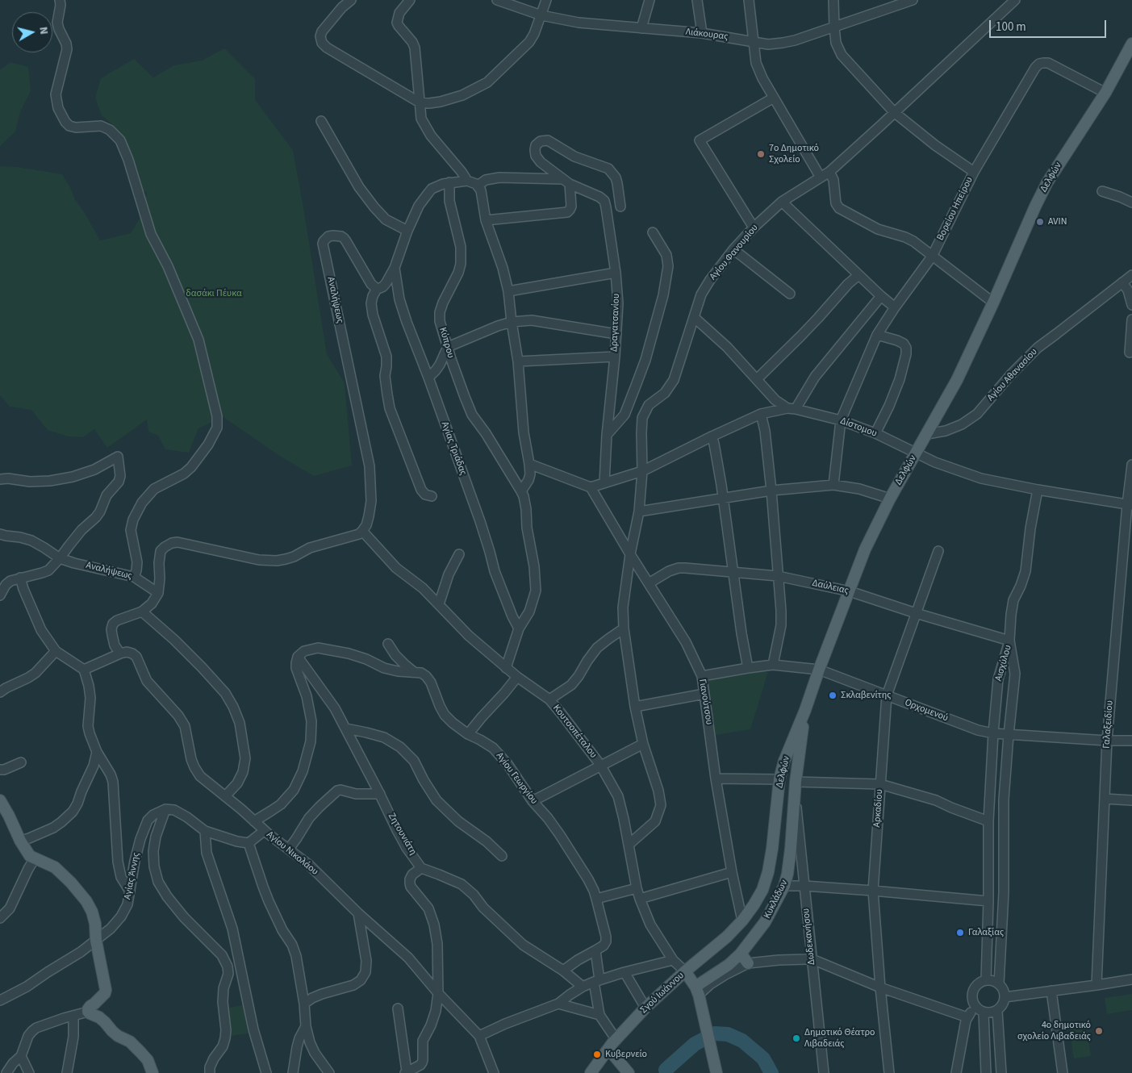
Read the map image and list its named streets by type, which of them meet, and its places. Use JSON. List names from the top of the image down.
{
  "streets": {
    "main road": ["Δελφών", "Κυκλάδων", "Σγού Ιωάννου"],
    "street": [
      "Λιάκουρας",
      "Βορείου Ηπείρου",
      "Αγίου Φανουρίου",
      "Αναλήψεως",
      "Δραγατσανίου",
      "Κύπρου",
      "Αγίου Αθανασίου",
      "Δίστομου",
      "Αγίας Τριάδας",
      "Δαύλειας",
      "Αισχύλου",
      "Γιανούτσου",
      "Ορχομενού",
      "Γαλαξειδίου",
      "Κουτσοπέταλου",
      "Αγίου Γεωργίου",
      "Αρκαδίου",
      "Ζητουνιάτη",
      "Αγίου Νικολάου",
      "Αγίας Άννης",
      "Δωδεκανήσου"
    ]
  },
  "crossings": [
    ["Δελφών", "Βορείου Ηπείρου"],
    ["Δελφών", "Αγίου Αθανασίου"],
    ["Δελφών", "Δίστομου"],
    ["Δελφών", "Δαύλειας"],
    ["Δελφών", "Γιανούτσου"],
    ["Δελφών", "Ορχομενού"],
    ["Δελφών", "Σγού Ιωάννου"],
    ["Βορείου Ηπείρου", "Δίστομου"],
    ["Αγίου Φανουρίου", "Δίστομου"],
    ["Αγίου Φανουρίου", "Γιανούτσου"],
    ["Αγίου Φανουρίου", "Κουτσοπέταλου"],
    ["Αναλήψεως", "Κουτσοπέταλου"],
    ["Δραγατσανίου", "Δίστομου"],
    ["Κύπρου", "Αγίας Τριάδας"],
    ["Κύπρου", "Κουτσοπέταλου"],
    ["Δίστομου", "Γιανούτσου"],
    ["Δίστομου", "Γαλαξειδίου"],
    ["Δαύλειας", "Αισχύλου"],
    ["Δαύλειας", "Γιανούτσου"],
    ["Δαύλειας", "Αρκαδίου"],
    ["Αισχύλου", "Ορχομενού"],
    ["Γιανούτσου", "Ορχομενού"],
    ["Γιανούτσου", "Σγού Ιωάννου"],
    ["Ορχομενού", "Γαλαξειδίου"],
    ["Ορχομενού", "Αρκαδίου"],
    ["Κουτσοπέταλου", "Σγού Ιωάννου"],
    ["Κυκλάδων", "Δωδεκανήσου"]
  ],
  "parks": ["δασάκι Πέυκα"],
  "places": [
    "7ο Δημοτικό Σχολείο",
    "AVIN",
    "Σκλαβενίτης",
    "Γαλαξίας",
    "4ο δημοτικό σχολείο Λιβαδειάς",
    "Δημοτικό Θέατρο Λιβαδειάς",
    "Κυβερνείο"
  ],
  "scale_bar": "100 m",
  "north": "right"
}
